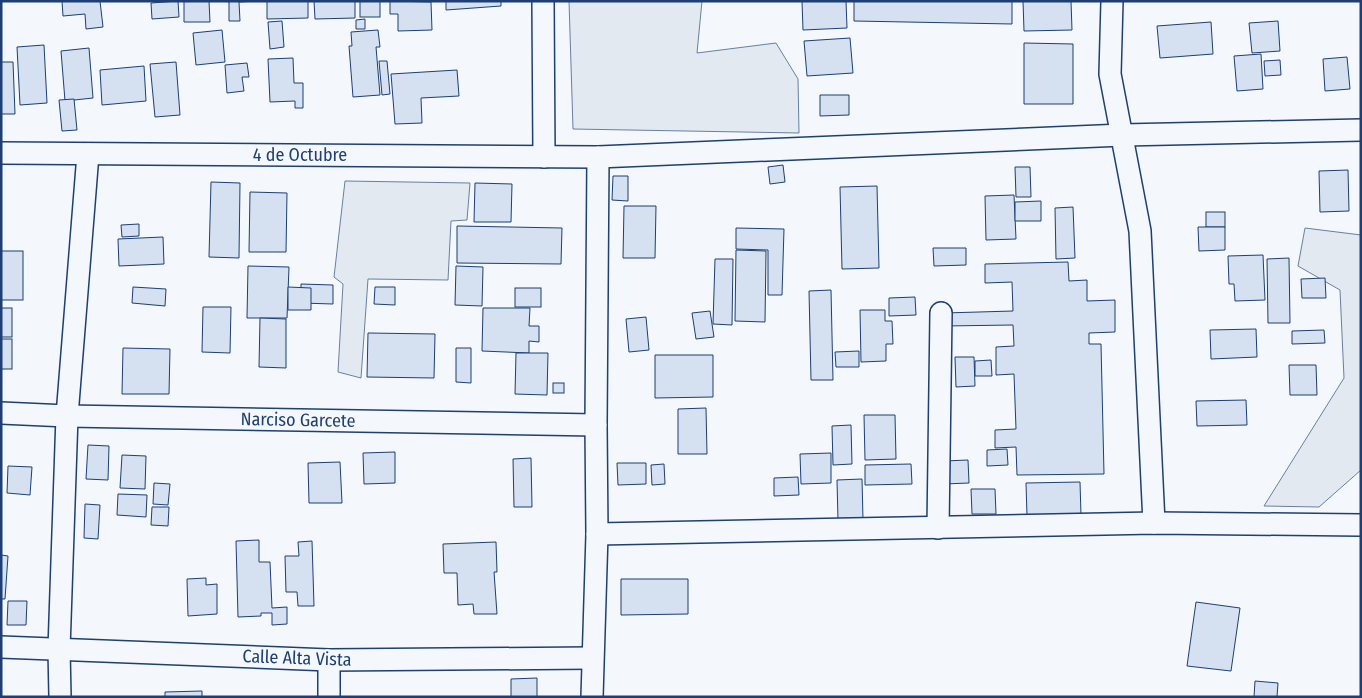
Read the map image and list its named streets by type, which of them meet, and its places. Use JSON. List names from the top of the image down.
{
  "streets": {
    "street": ["4 de Octubre", "Narciso Garcete", "Calle Alta Vista"]
  }
}
